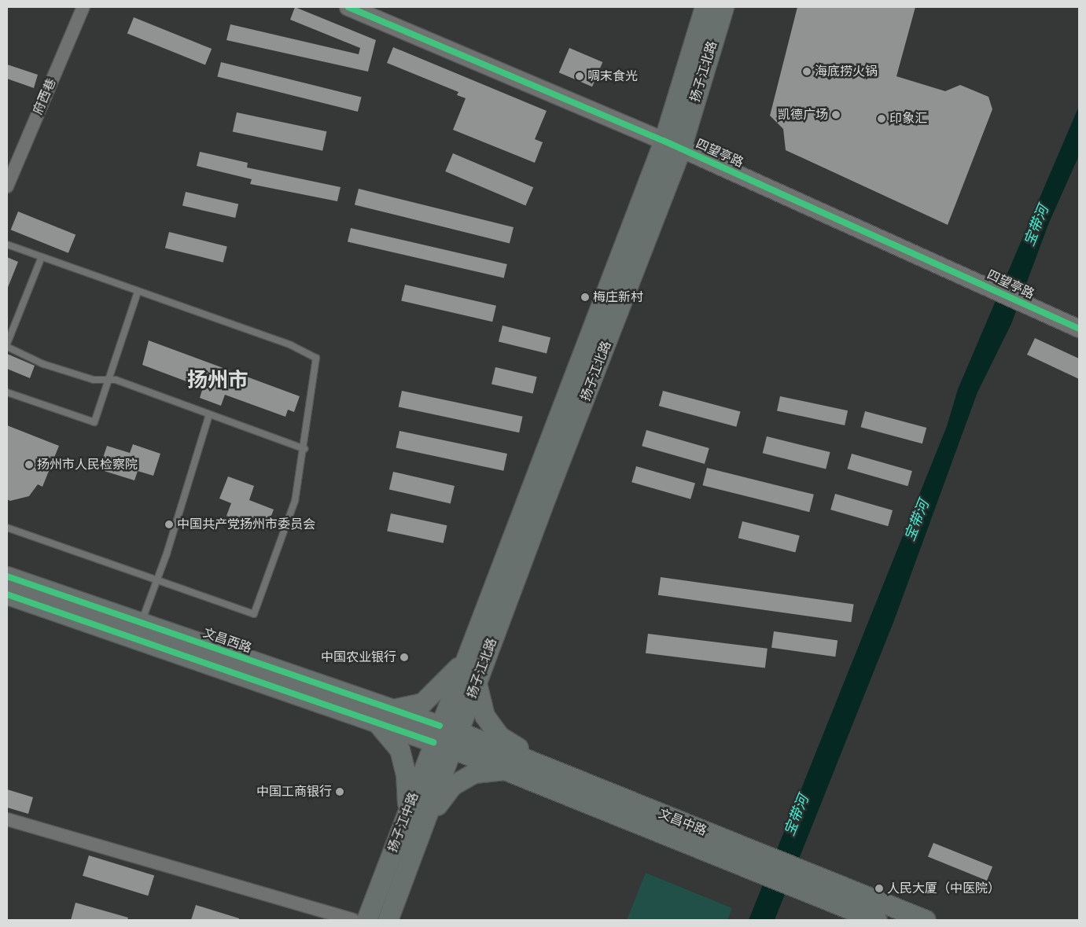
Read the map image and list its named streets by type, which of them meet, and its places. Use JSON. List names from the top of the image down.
{
  "streets": {
    "main road": [
      "扬子江北路",
      "文昌西路",
      "扬子江中路",
      "文昌中路"
    ],
    "street": ["府西巷", "四望亭路"]
  },
  "crossings": [
    ["扬子江北路", "四望亭路"],
    ["扬子江北路", "文昌西路"],
    ["扬子江北路", "扬子江中路"],
    ["扬子江北路", "文昌中路"],
    ["文昌西路", "扬子江中路"],
    ["扬子江中路", "文昌中路"]
  ],
  "districts": ["扬州市"],
  "water": ["宝带河"],
  "places": [
    "海底捞火锅",
    "啁末食光",
    "凯德广场",
    "印象汇",
    "梅庄新村",
    "扬州市人民检察院",
    "中国共产党扬州市委员会",
    "中国农业银行",
    "中国工商银行",
    "人民大厦（中医院）"
  ]
}
